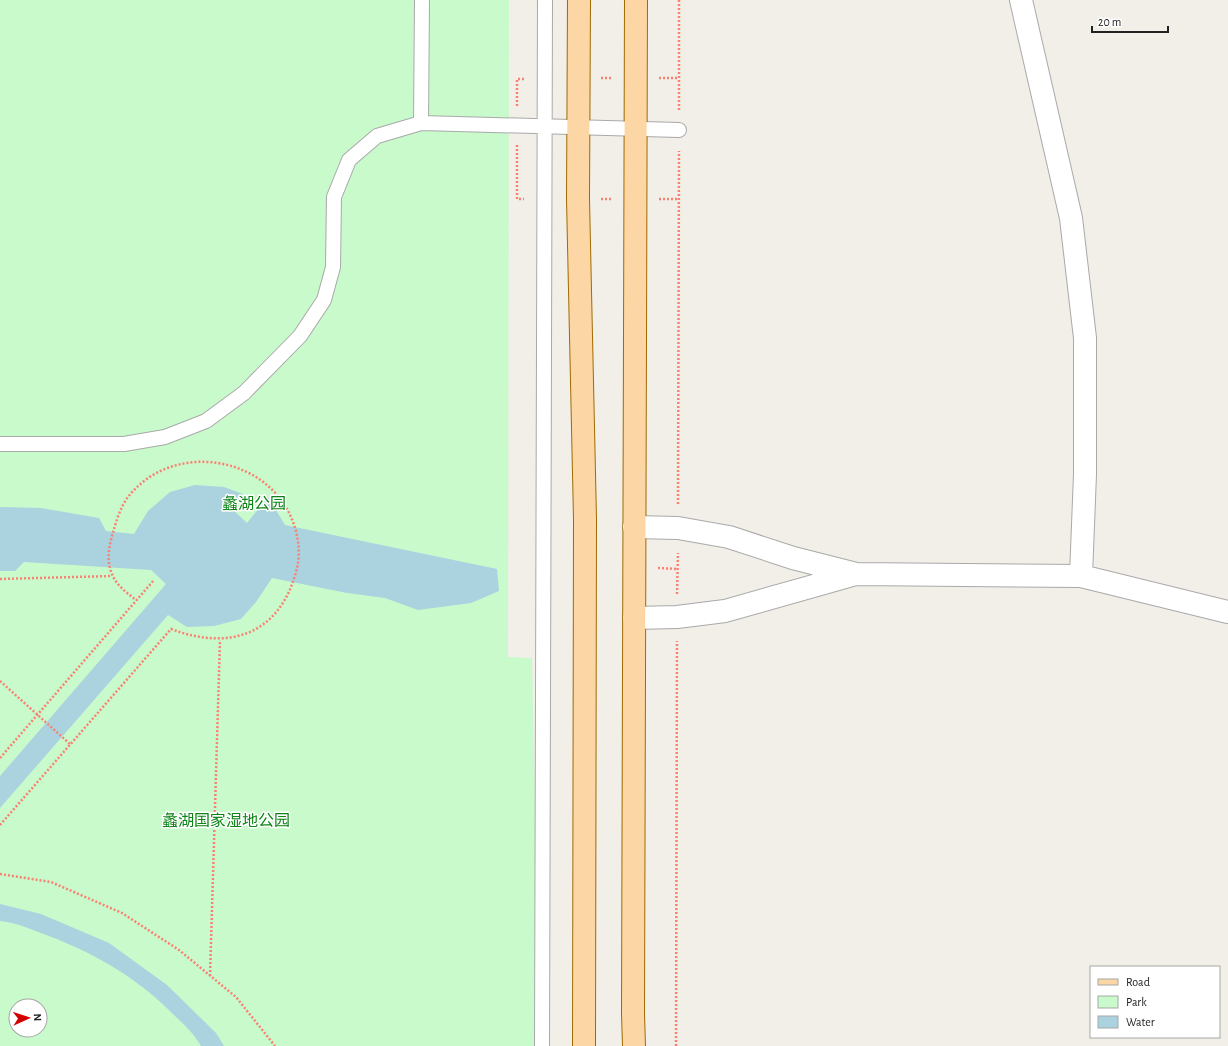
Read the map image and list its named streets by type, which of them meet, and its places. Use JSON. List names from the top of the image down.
{
  "parks": ["蠡湖公园", "蠡湖国家湿地公园"],
  "legend": ["Road", "Park", "Water"],
  "scale_bar": "20 m",
  "north": "right"
}
